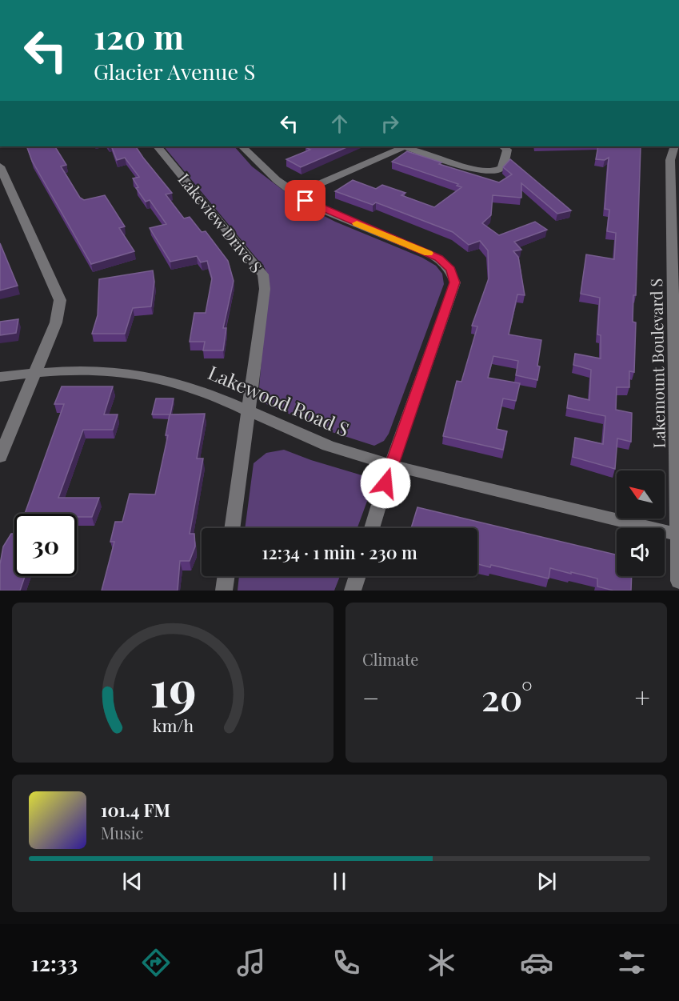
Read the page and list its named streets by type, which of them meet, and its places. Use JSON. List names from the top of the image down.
{
  "streets": {
    "street": ["Lakeview Drive S", "Lakemount Boulevard S", "Lakewood Road S"]
  },
  "crossings": [
    ["Lakeview Drive S", "Lakewood Road S"],
    ["Lakemount Boulevard S", "Lakewood Road S"]
  ],
  "north": "top left",
  "page": {
    "turn": ["120 m", "Glacier Avenue S"],
    "limit": "30",
    "trip": "12:34 · 1 min · 230 m",
    "tile": "Climate",
    "heat": ["−", "20°", "+"],
    "song": ["101.4 FM", "Music"],
    "tabs": "12:33",
    "gauge": ["19", "km/h"]
  }
}
